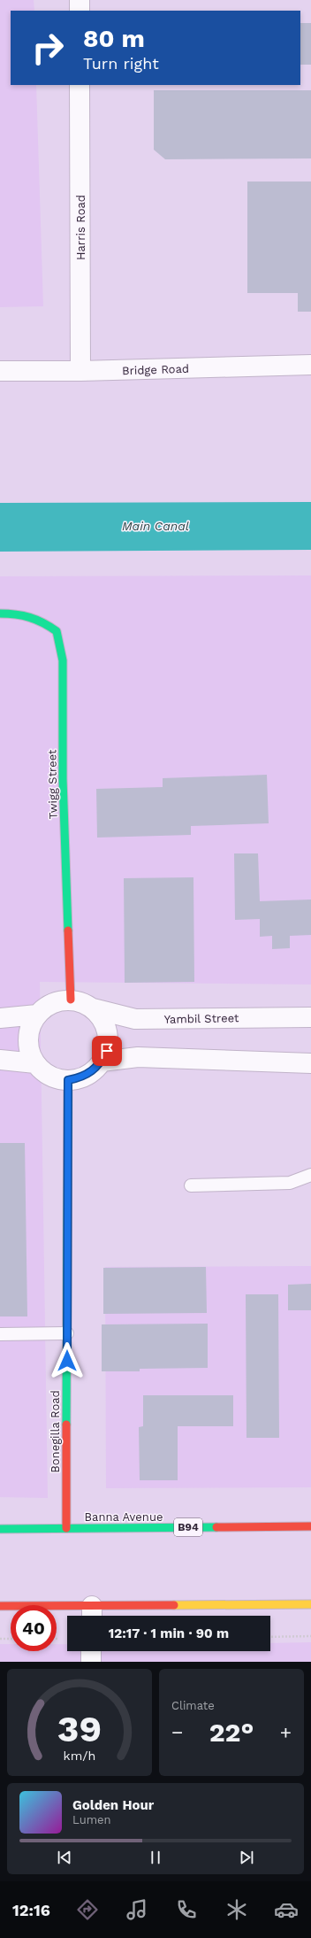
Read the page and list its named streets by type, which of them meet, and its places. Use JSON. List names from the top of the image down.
{
  "streets": {
    "street": [
      "Harris Road",
      "Bridge Road",
      "Twigg Street",
      "Yambil Street",
      "Bonegilla Road",
      "Banna Avenue",
      "B94"
    ]
  },
  "crossings": [
    ["Harris Road", "Bridge Road"],
    ["Twigg Street", "Yambil Street"],
    ["Twigg Street", "Bonegilla Road"],
    ["Yambil Street", "Bonegilla Road"],
    ["Bonegilla Road", "Banna Avenue"]
  ],
  "water": ["Main Canal"],
  "page": {
    "turn": ["80 m", "Turn right"],
    "limit": "40",
    "trip": "12:17 · 1 min · 90 m",
    "tile": "Climate",
    "heat": ["−", "22°", "+"],
    "song": ["Golden Hour", "Lumen"],
    "tabs": "12:16",
    "gauge": ["39", "km/h"]
  }
}
